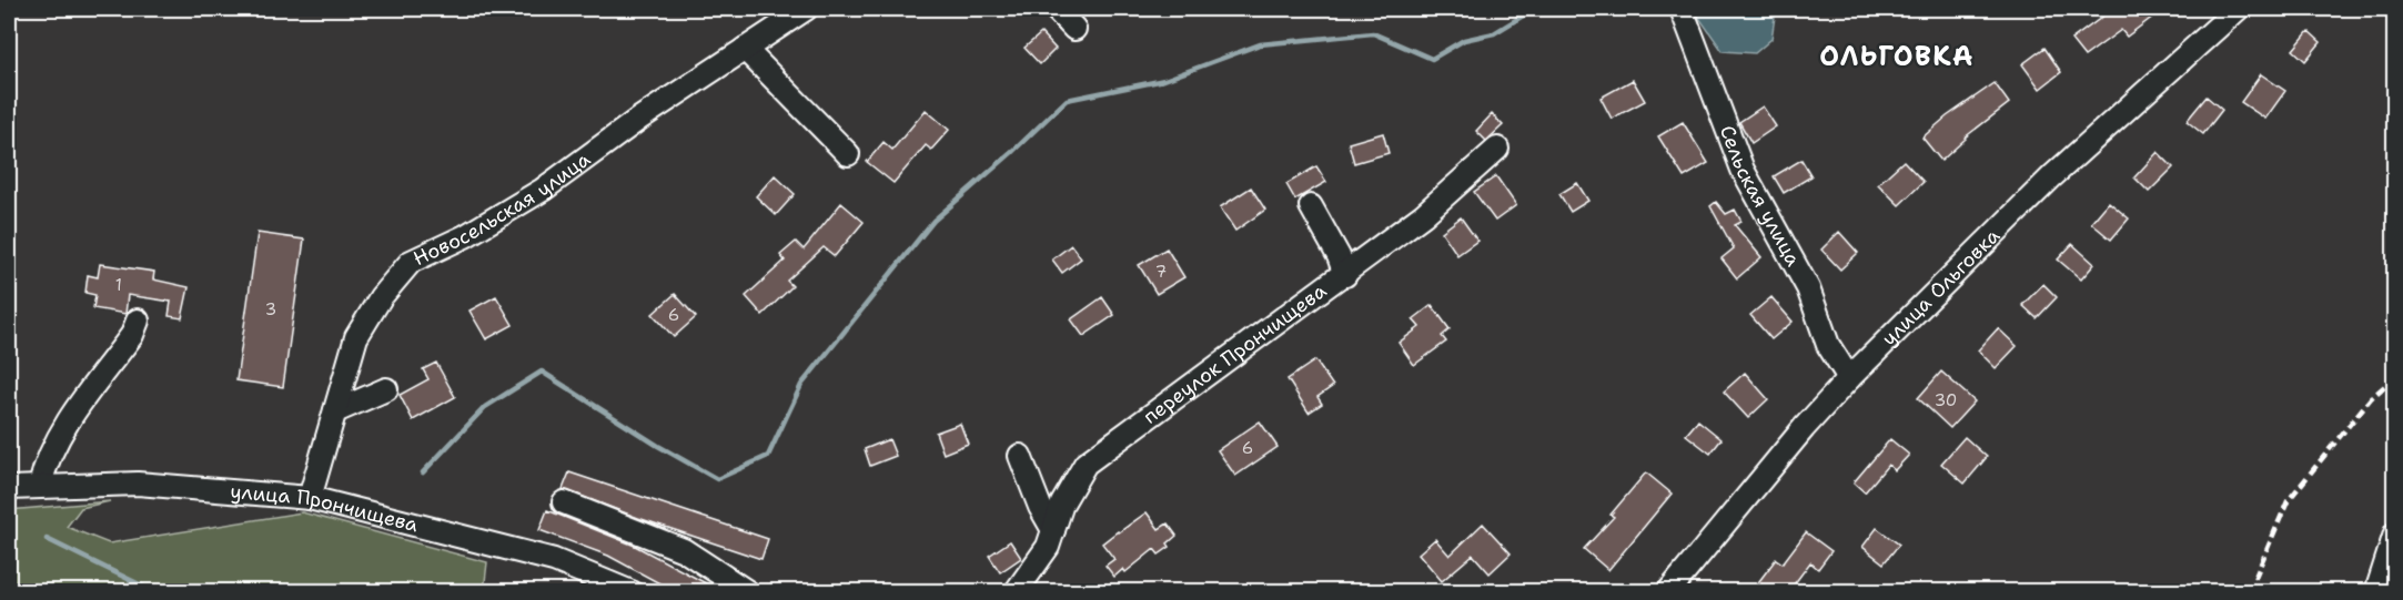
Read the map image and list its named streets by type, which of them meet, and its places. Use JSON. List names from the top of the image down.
{
  "streets": {
    "street": [
      "Сельская улица",
      "Новосельская улица",
      "улица Ольговка",
      "переулок Прончищева",
      "улица Прончищева"
    ]
  },
  "crossings": [
    ["Сельская улица", "улица Ольговка"],
    ["Новосельская улица", "улица Прончищева"]
  ],
  "districts": ["ОЛЬГОВКА"],
  "house_numbers": [
    "7",
    "1",
    "3",
    "6",
    "30",
    "6"
  ]
}
